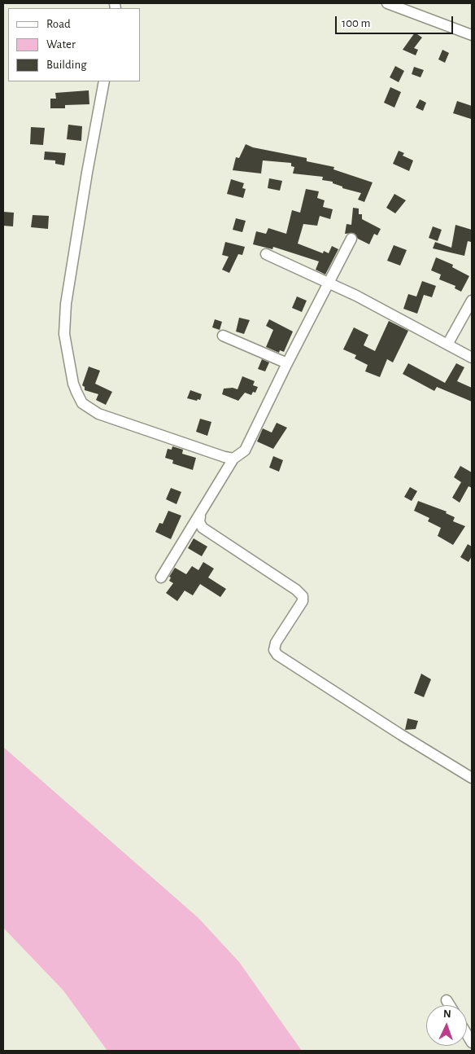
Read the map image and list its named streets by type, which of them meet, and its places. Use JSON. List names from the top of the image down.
{
  "legend": ["Road", "Water", "Building"],
  "scale_bar": "100 m",
  "north": "top"
}
